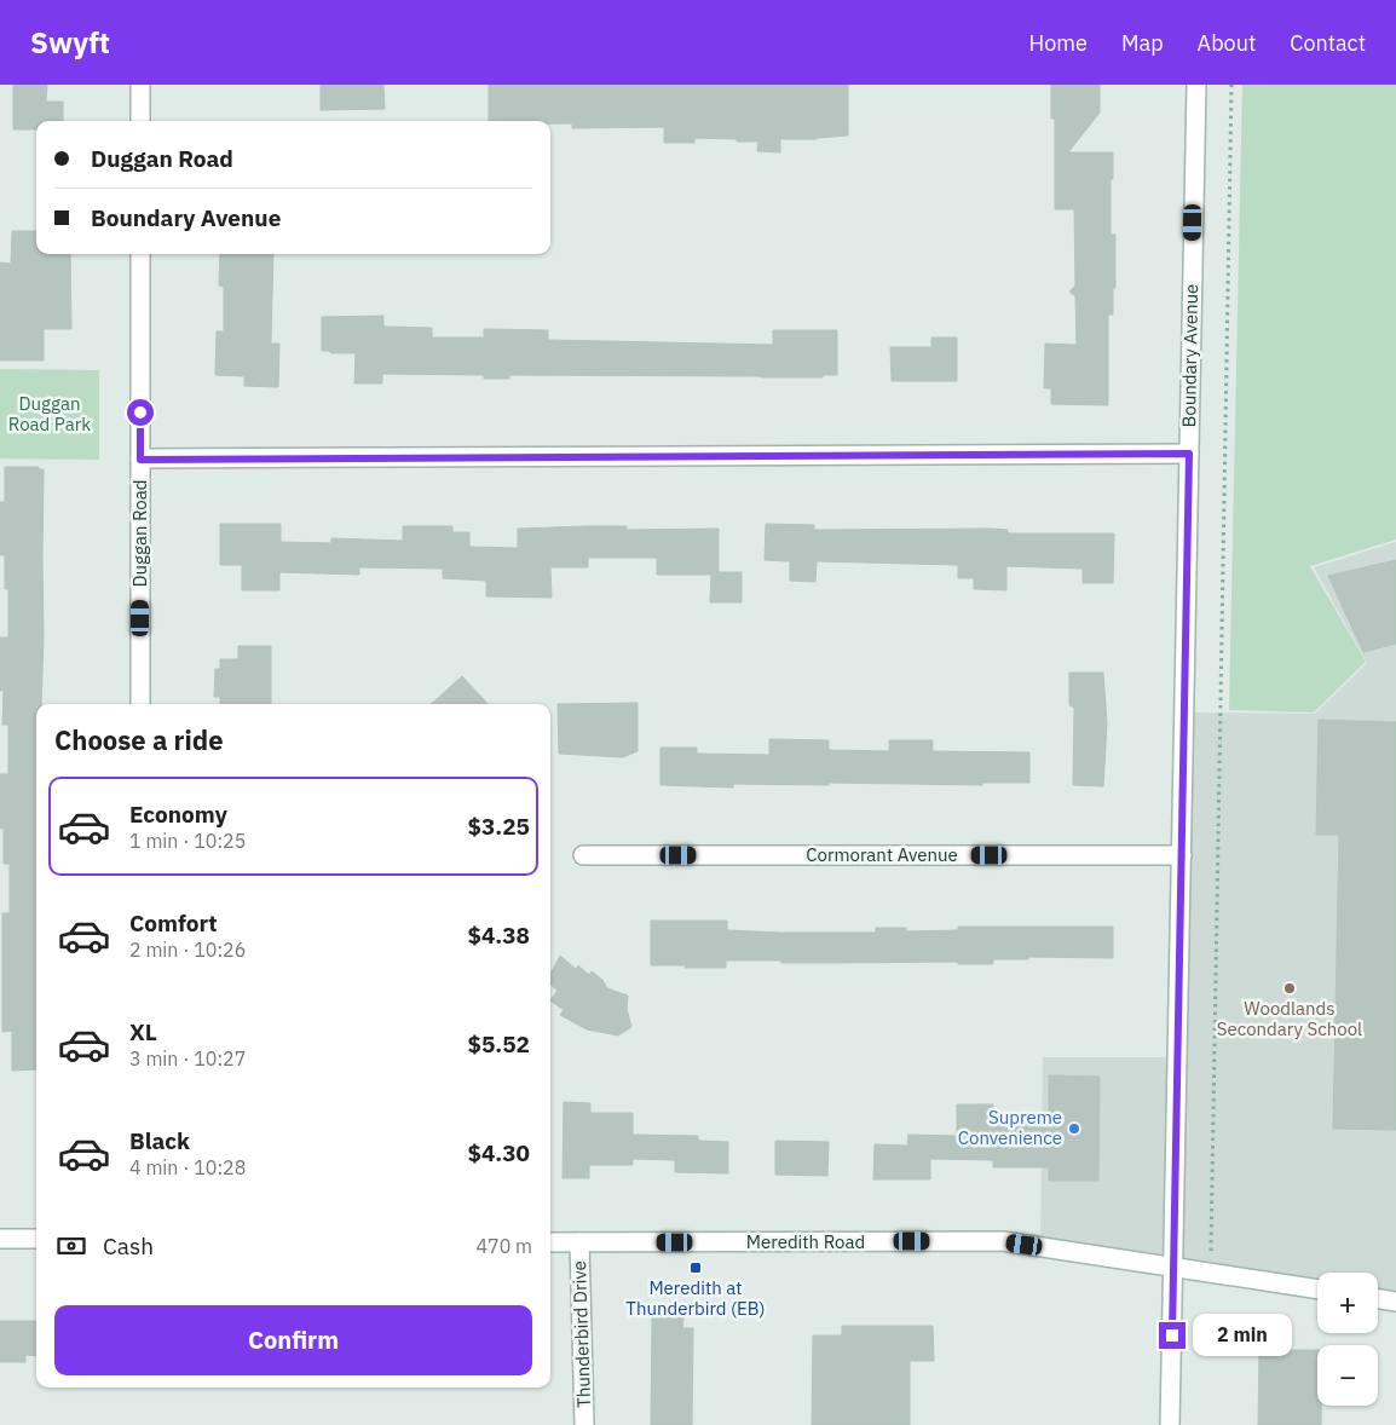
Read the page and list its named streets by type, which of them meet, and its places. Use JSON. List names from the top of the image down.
{
  "streets": {
    "street": [
      "Boundary Avenue",
      "Duggan Road",
      "Cormorant Avenue",
      "Meredith Road",
      "Thunderbird Drive"
    ]
  },
  "crossings": [
    ["Boundary Avenue", "Cormorant Avenue"],
    ["Boundary Avenue", "Meredith Road"],
    ["Meredith Road", "Thunderbird Drive"]
  ],
  "parks": ["Duggan Road Park"],
  "places": {
    "other": ["Woodlands Secondary School", "Supreme Convenience"],
    "transit": ["Meredith at Thunderbird (EB)"]
  },
  "page": {
    "header": "Swyft",
    "nav": [
      "Home",
      "Map",
      "About",
      "Contact"
    ],
    "banner": ["Duggan Road", "Boundary Avenue"],
    "heading": "Choose a ride",
    "list": [
      {
        "name": "Economy",
        "note": "1 min · 10:25",
        "value": "$3.25"
      },
      {
        "name": "Comfort",
        "note": "2 min · 10:26",
        "value": "$4.38"
      },
      {
        "name": "XL",
        "note": "3 min · 10:27",
        "value": "$5.52"
      },
      {
        "name": "Black",
        "note": "4 min · 10:28",
        "value": "$4.30"
      }
    ],
    "pay": ["Cash", "470 m"],
    "map_buttons": ["+", "−"],
    "buttons": "Confirm",
    "bubble": "2 min"
  }
}
